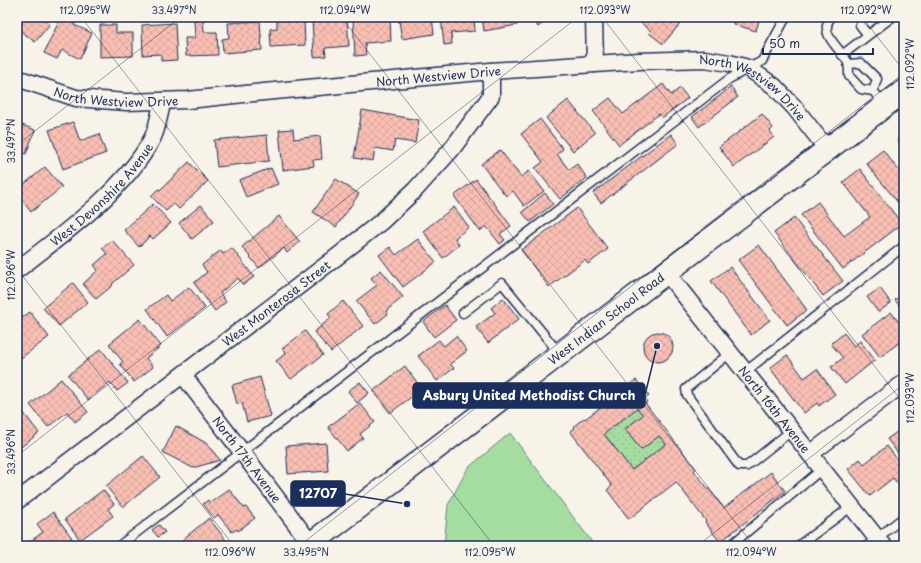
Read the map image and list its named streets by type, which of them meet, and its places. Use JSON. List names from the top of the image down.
{
  "streets": {
    "main road": ["West Indian School Road"],
    "street": [
      "North Westview Drive",
      "West Devonshire Avenue",
      "West Monterosa Street",
      "North 16th Avenue",
      "North 17th Avenue"
    ]
  },
  "crossings": [
    ["North Westview Drive", "West Devonshire Avenue"],
    ["North Westview Drive", "West Monterosa Street"],
    ["North Westview Drive", "West Indian School Road"],
    ["West Monterosa Street", "North 17th Avenue"],
    ["West Indian School Road", "North 16th Avenue"],
    ["West Indian School Road", "North 17th Avenue"]
  ],
  "places": ["Asbury United Methodist Church", "12707"],
  "scale_bar": "50 m",
  "coordinates": [
    "112.095°W",
    "33.497°N",
    "112.094°W",
    "112.093°W",
    "112.092°W",
    "112.096°W",
    "33.496°N",
    "33.495°N"
  ]
}
